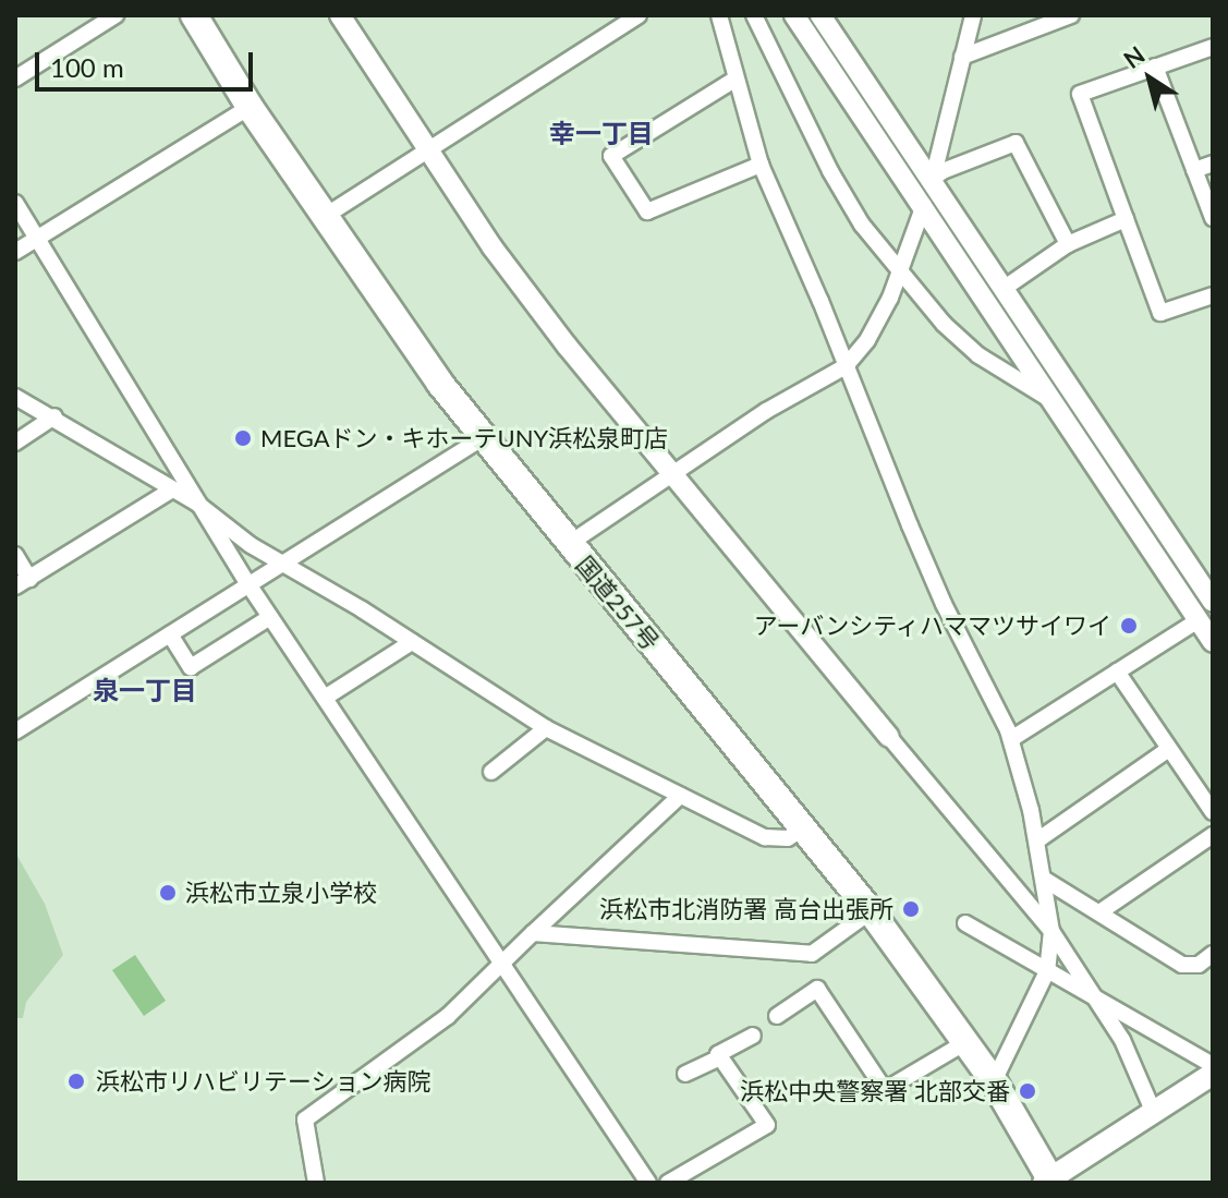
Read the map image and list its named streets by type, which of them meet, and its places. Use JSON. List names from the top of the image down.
{
  "streets": {
    "highway": ["国道257号"]
  },
  "districts": ["幸一丁目", "泉一丁目"],
  "places": [
    "MEGAドン・キホーテUNY浜松泉町店",
    "アーバンシティハママツサイワイ",
    "浜松市立泉小学校",
    "浜松市北消防署 高台出張所",
    "浜松市リハビリテーション病院",
    "浜松中央警察署 北部交番"
  ],
  "scale_bar": "100 m",
  "north": "top left"
}
